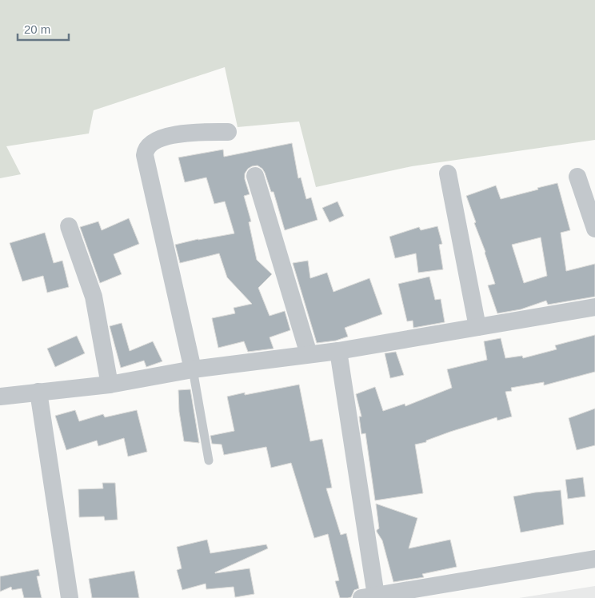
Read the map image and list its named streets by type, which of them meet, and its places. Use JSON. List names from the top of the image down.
{
  "scale_bar": "20 m"
}
